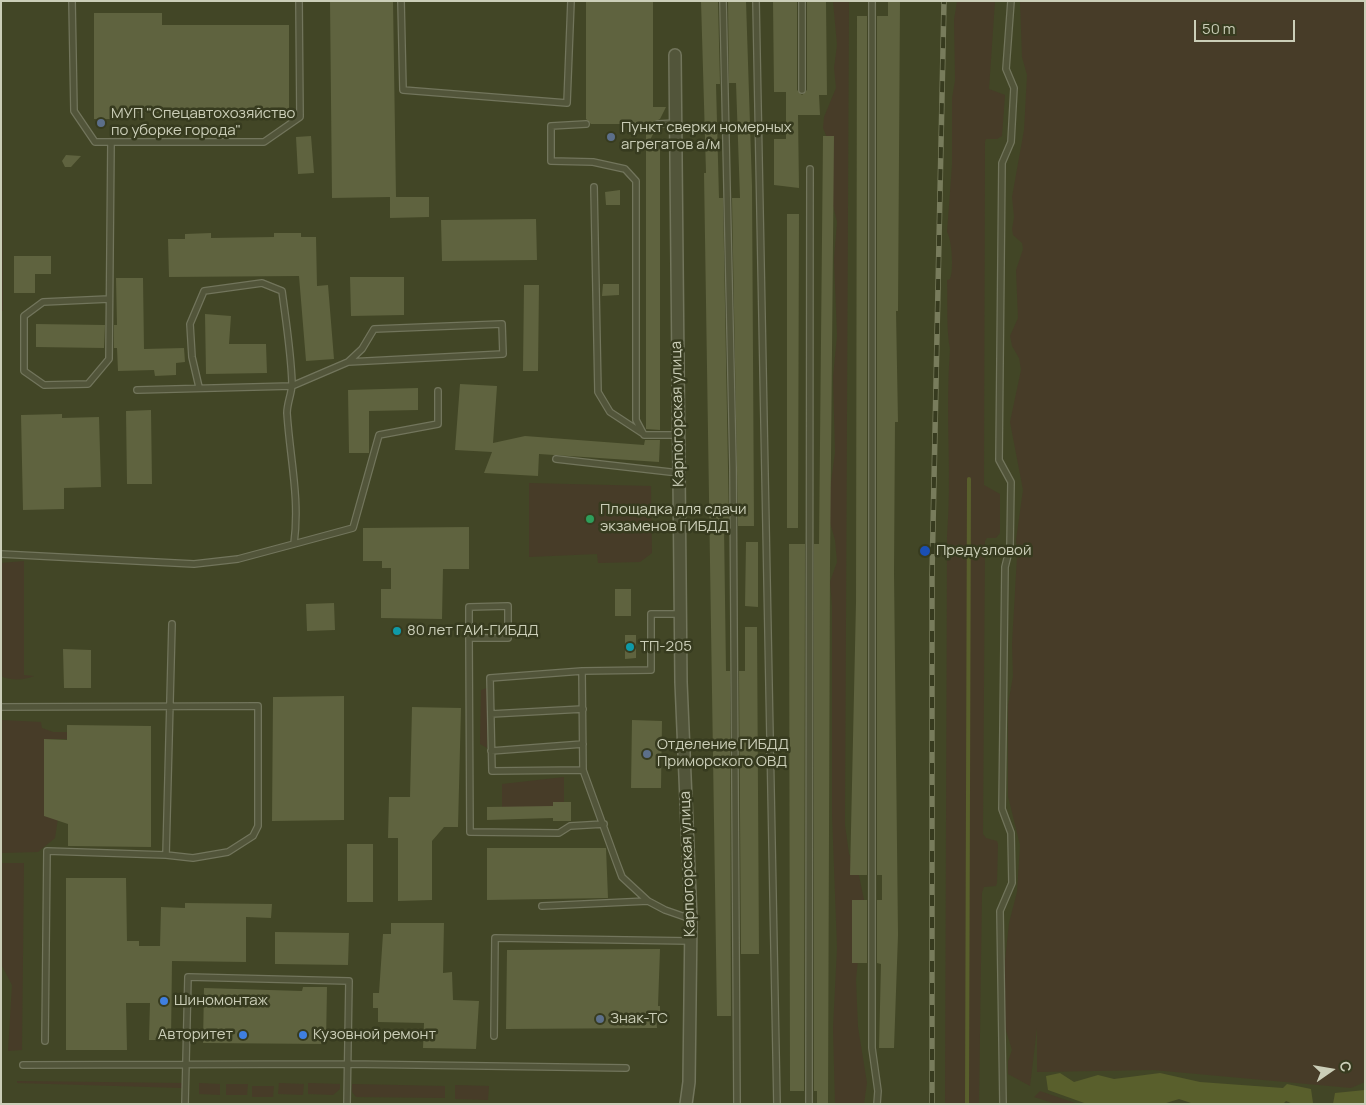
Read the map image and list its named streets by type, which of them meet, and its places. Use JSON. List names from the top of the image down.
{
  "streets": {
    "street": ["Карпогорская улица"]
  },
  "places": [
    "МУП \"Спецавтохозяйство по уборке города\"",
    "Пункт сверки номерных агрегатов а/м",
    "Площадка для сдачи экзаменов ГИБДД",
    "Предузловой",
    "80 лет ГАИ-ГИБДД",
    "ТП-205",
    "Отделение ГИБДД Приморского ОВД",
    "Шиномонтаж",
    "Знак-ТС",
    "Авторитет",
    "Кузовной ремонт"
  ],
  "scale_bar": "50 m",
  "north": "right"
}
